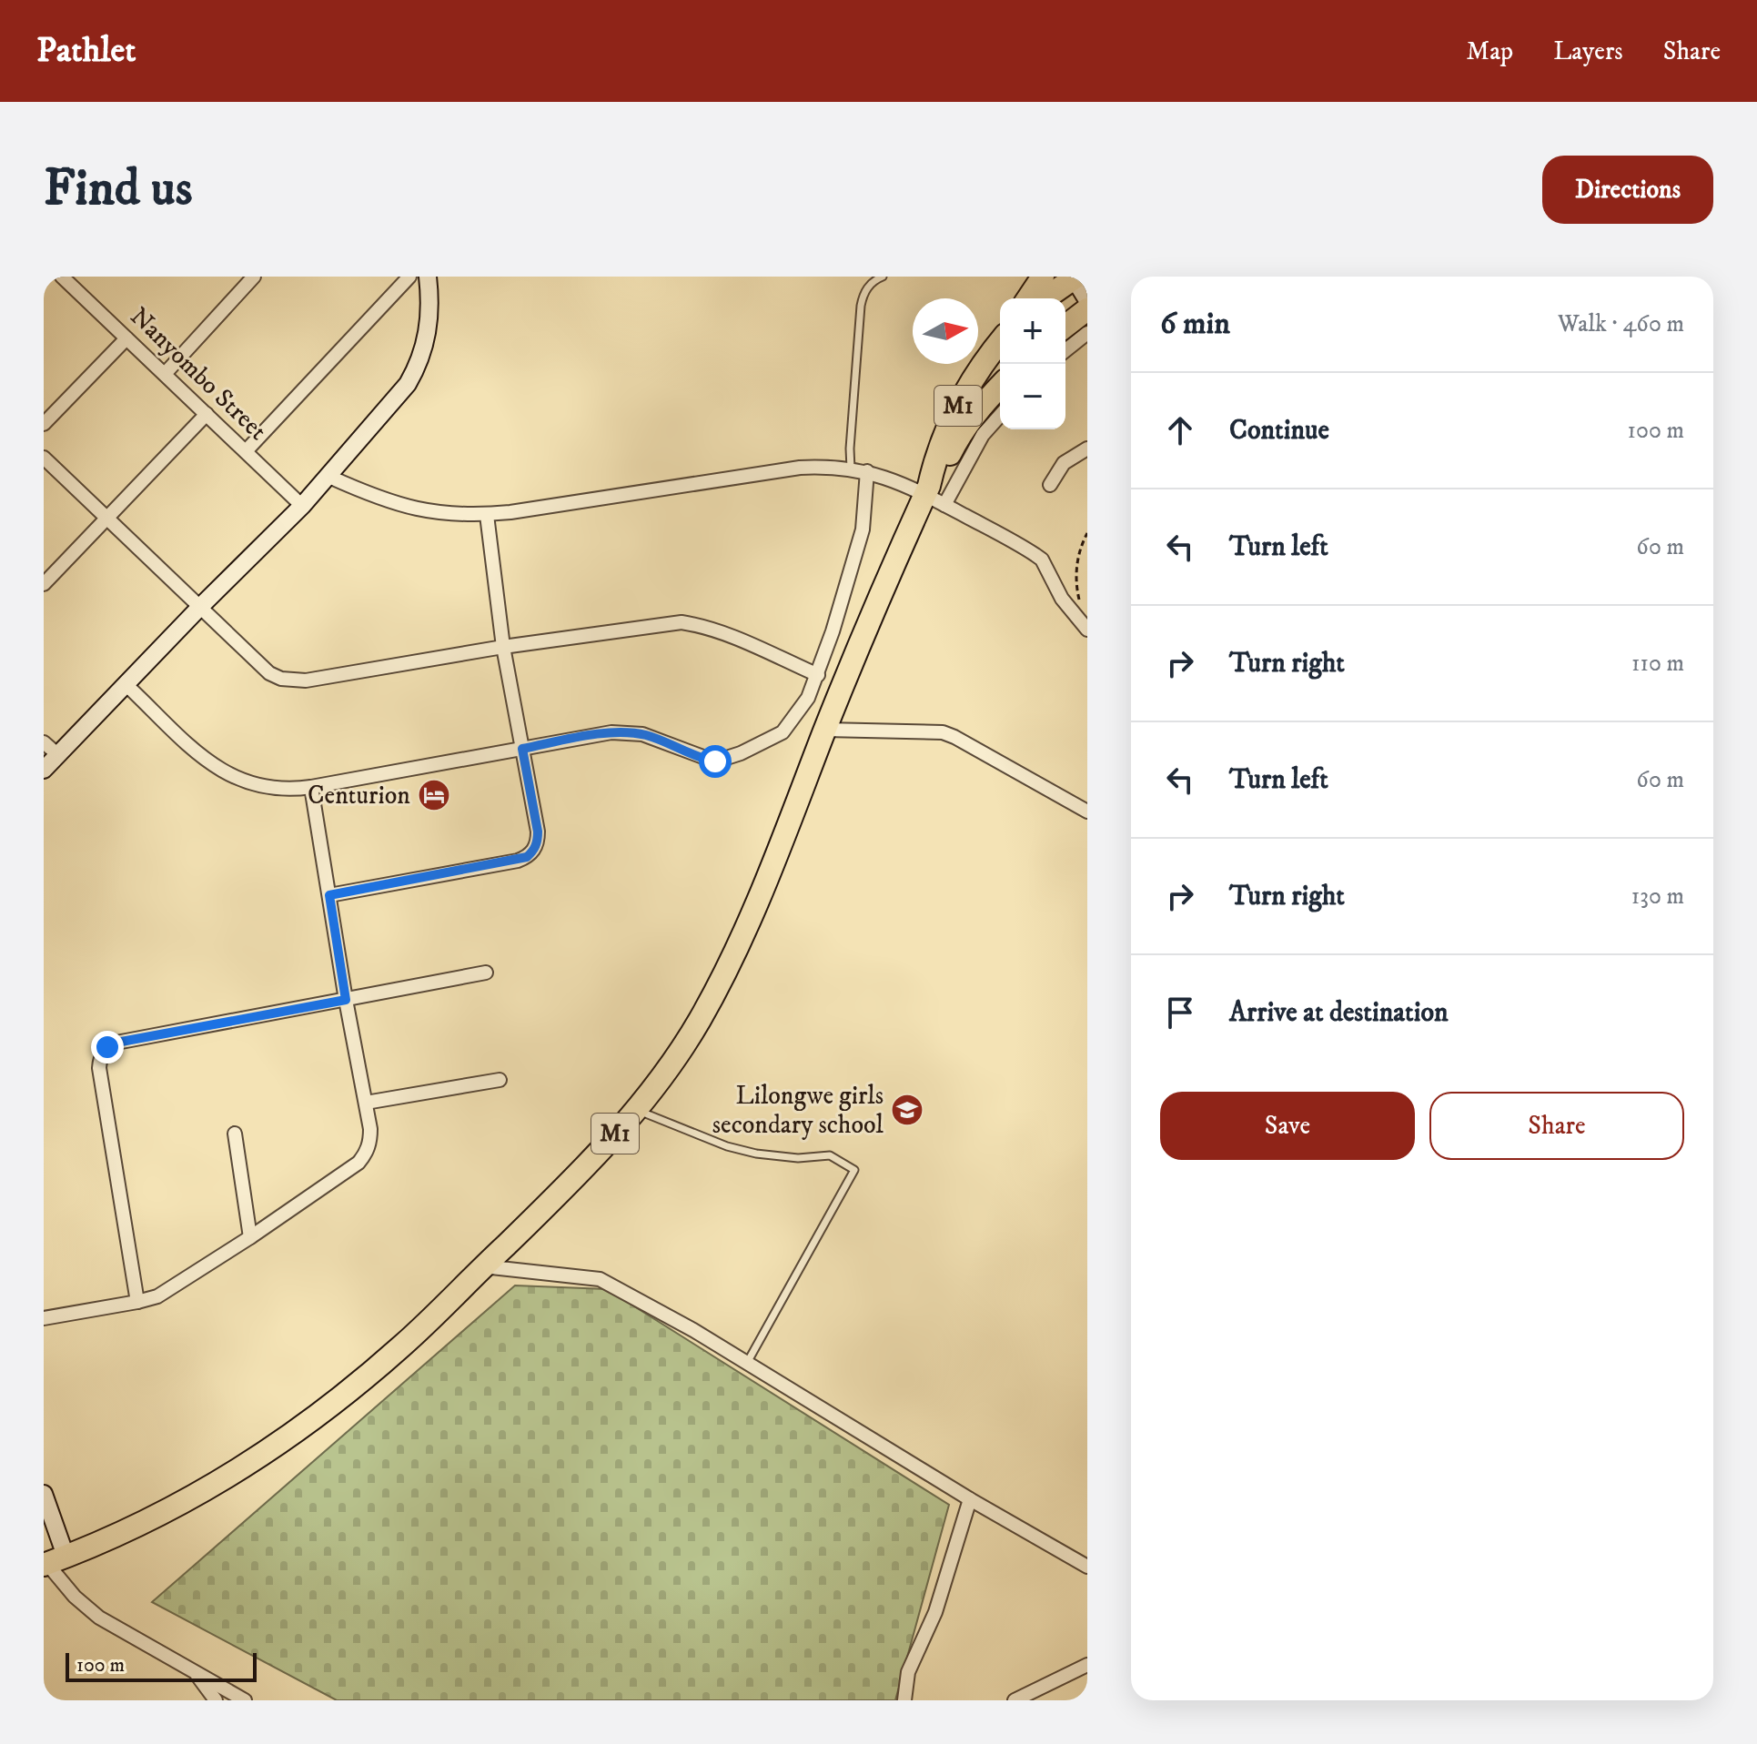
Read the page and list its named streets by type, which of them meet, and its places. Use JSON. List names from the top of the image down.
{
  "streets": {
    "highway": ["M1"],
    "street": ["Nanyombo Street"]
  },
  "places": {
    "hotel": ["Centurion"],
    "school or university": ["Lilongwe girls secondary school"]
  },
  "scale_bar": "100 m",
  "north": "right",
  "page": {
    "header": "Pathlet",
    "nav": ["Map", "Layers", "Share"],
    "buttons": [
      "Directions",
      ["Save", "Share"]
    ],
    "title": "Find us",
    "heading": ["6 min", "Walk · 460 m"],
    "map_buttons": ["+", "−"],
    "list": [
      ["Continue", "100 m"],
      ["Turn left", "60 m"],
      ["Turn right", "110 m"],
      ["Turn left", "60 m"],
      ["Turn right", "130 m"],
      "Arrive at destination"
    ],
    "scale": "100 m"
  }
}
